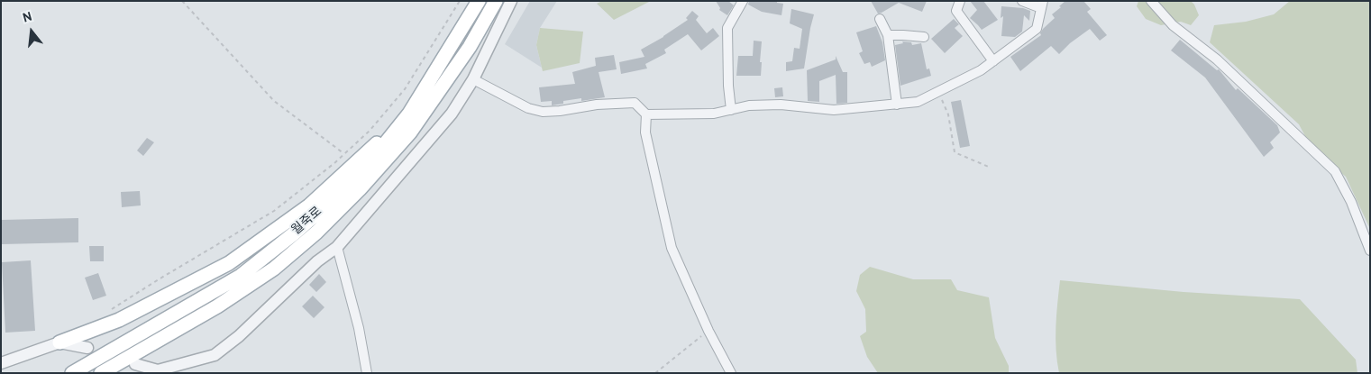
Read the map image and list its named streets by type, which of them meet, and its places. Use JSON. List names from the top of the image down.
{
  "streets": {
    "main road": ["월죽로"]
  },
  "north": "top"
}
